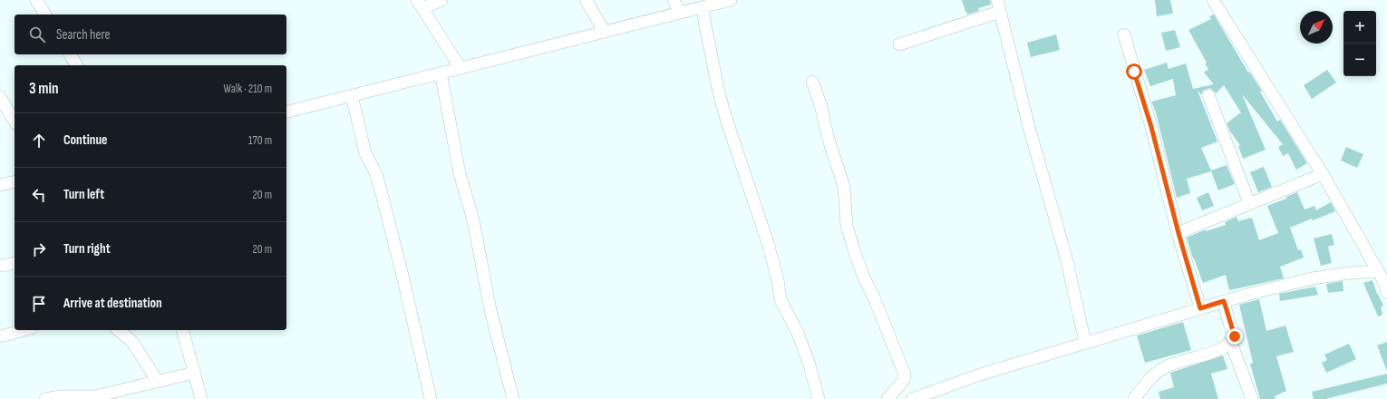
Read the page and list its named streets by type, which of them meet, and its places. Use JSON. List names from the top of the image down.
{
  "north": "top right",
  "page": {
    "map_buttons": ["+", "−"],
    "search": "Search here",
    "heading": ["3 min", "Walk · 210 m"],
    "list": [
      ["Continue", "170 m"],
      ["Turn left", "20 m"],
      ["Turn right", "20 m"],
      "Arrive at destination"
    ]
  }
}
